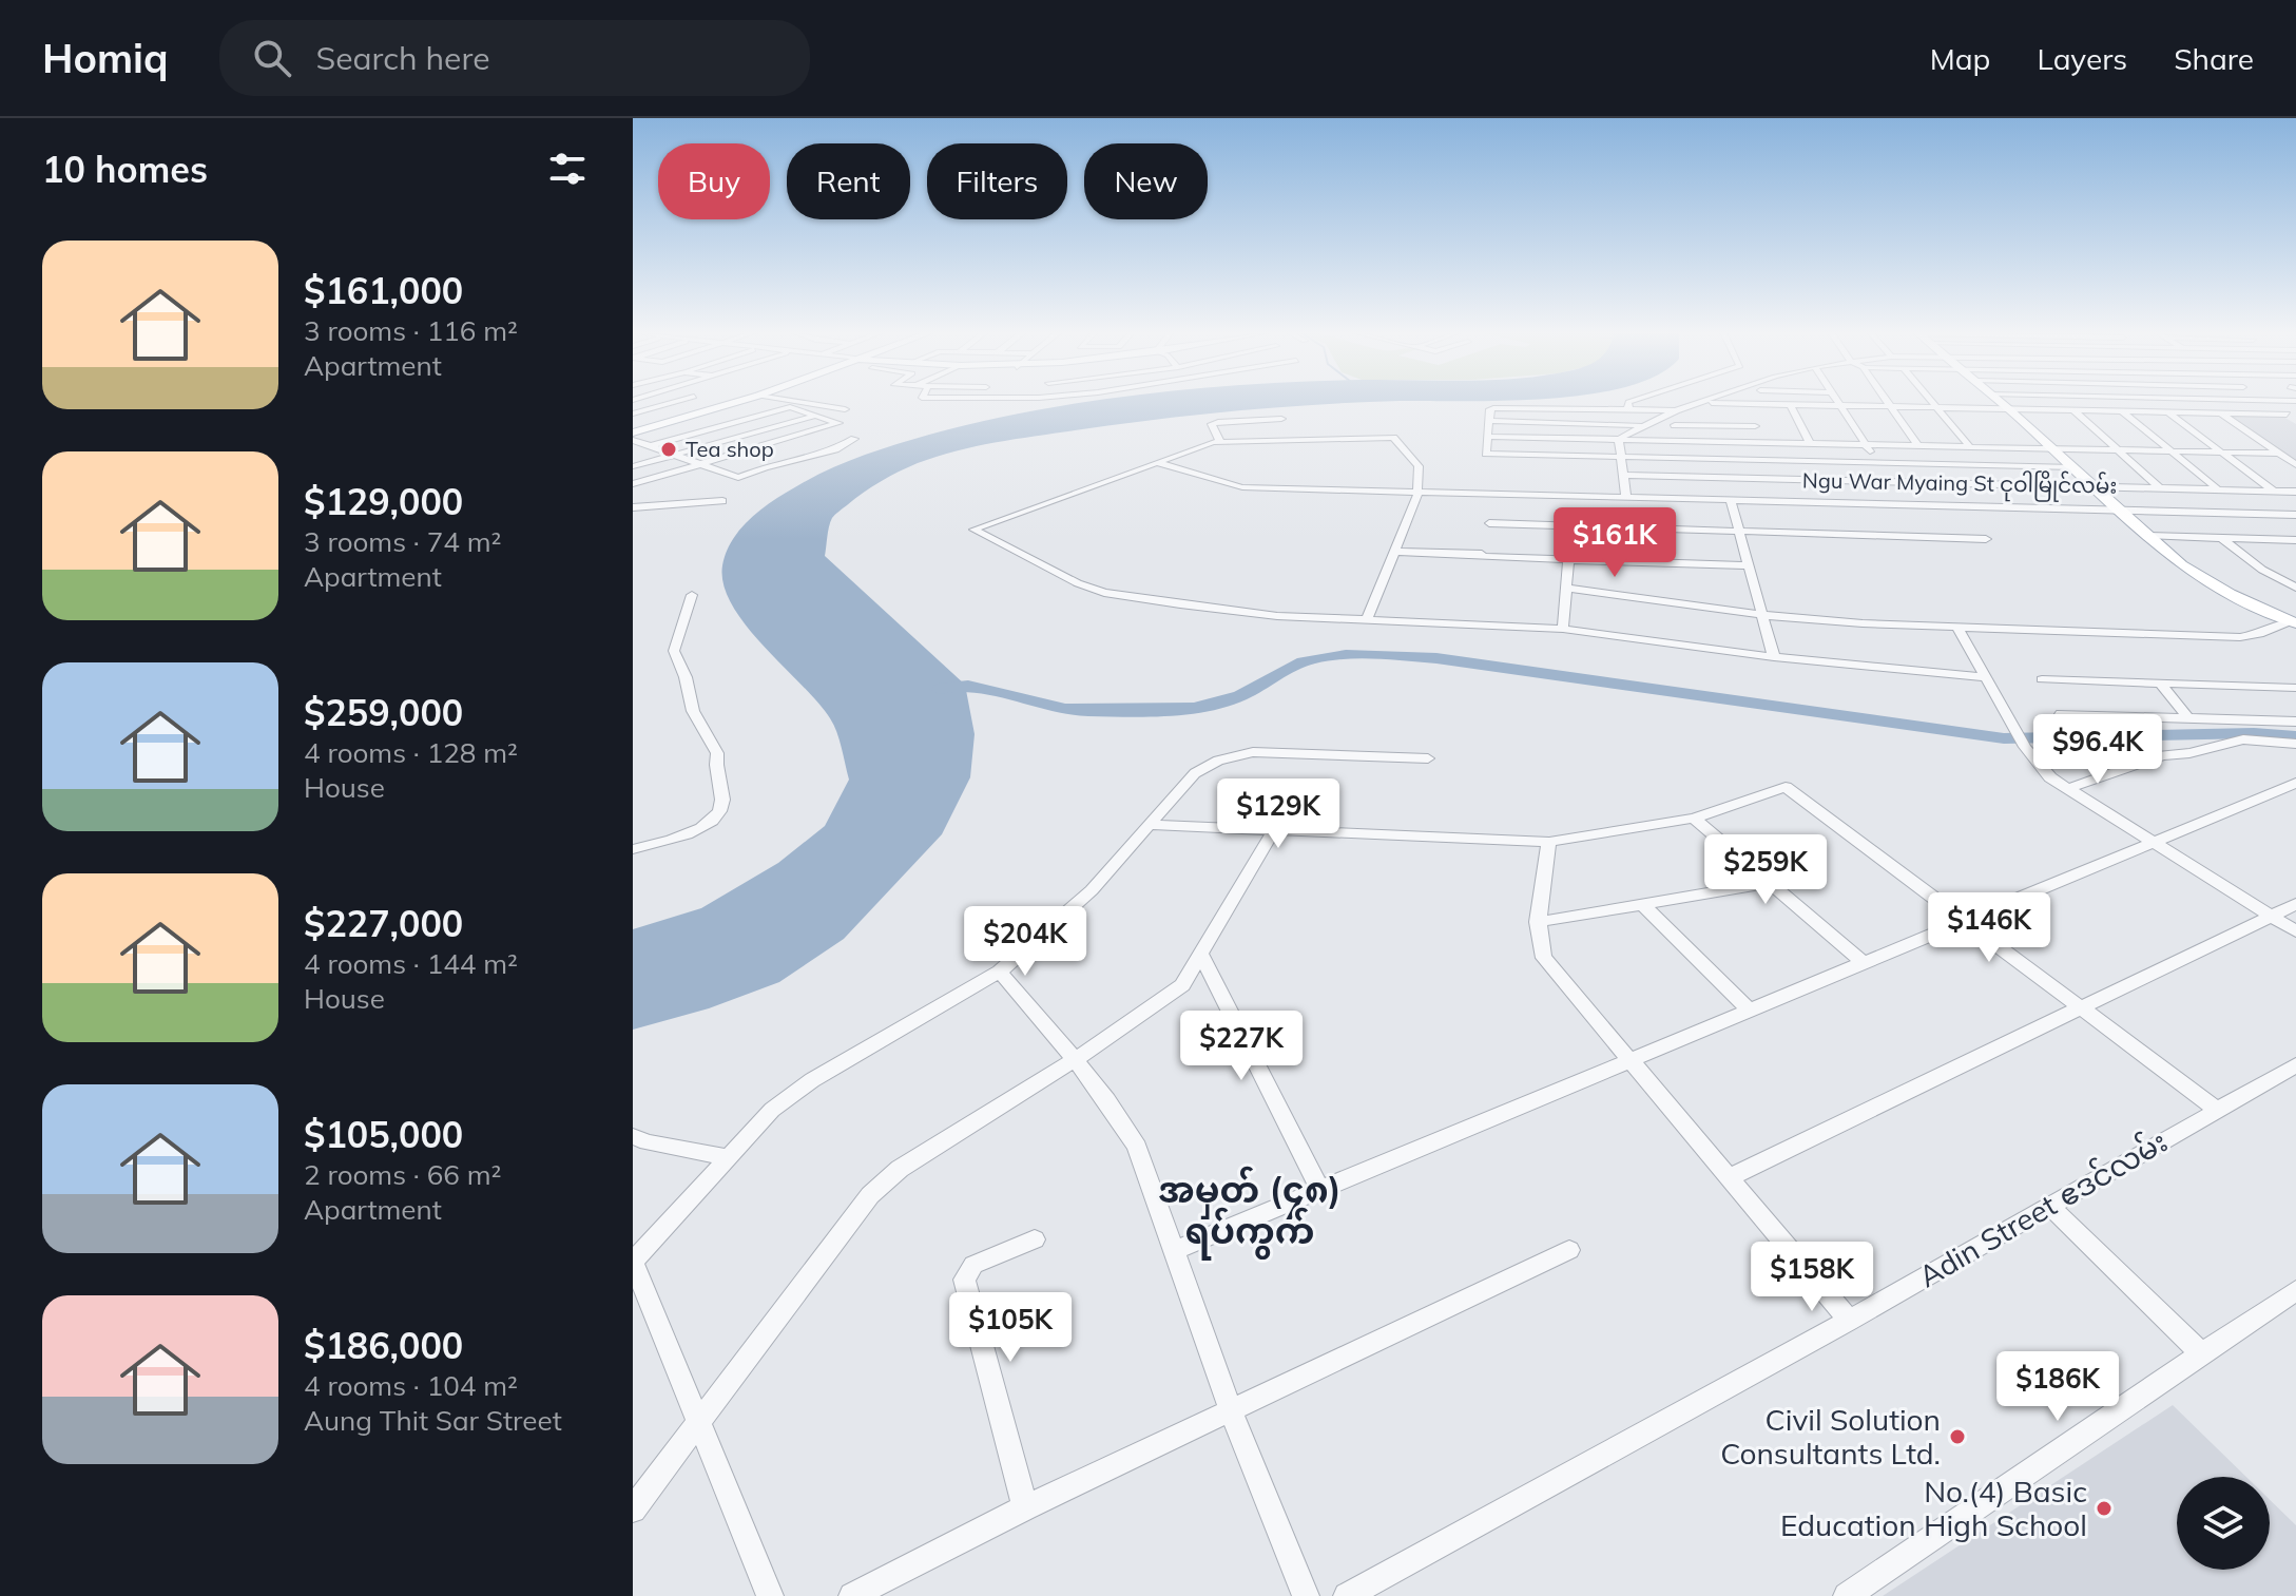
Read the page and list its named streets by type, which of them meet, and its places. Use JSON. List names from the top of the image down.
{
  "streets": {
    "street": ["Ngu War Myaing St ငုဝါမြိုင်လမ်း", "Adin Street ဧဒင်လမ်း"]
  },
  "districts": ["အမှတ် (၄၈) ရပ်ကွက်"],
  "places": ["Tea shop", "Civil Solution Consultants Ltd.", "No.(4) Basic Education High School"],
  "page": {
    "header": "Homiq",
    "search": "Search here",
    "nav": ["Map", "Layers", "Share"],
    "heading": "10 homes",
    "chip": [
      "Buy",
      "Rent",
      "Filters",
      "New"
    ],
    "list": [
      {
        "name": "$161,000",
        "note": "3 rooms · 116 m² · Apartment"
      },
      {
        "name": "$129,000",
        "note": "3 rooms · 74 m² · Apartment"
      },
      {
        "name": "$259,000",
        "note": "4 rooms · 128 m² · House"
      },
      {
        "name": "$227,000",
        "note": "4 rooms · 144 m² · House"
      },
      {
        "name": "$105,000",
        "note": "2 rooms · 66 m² · Apartment"
      },
      {
        "name": "$186,000",
        "note": "4 rooms · 104 m² · Aung Thit Sar Street"
      }
    ],
    "price": [
      "$161K",
      "$96.4K",
      "$129K",
      "$259K",
      "$146K",
      "$204K",
      "$227K",
      "$158K",
      "$105K",
      "$186K"
    ]
  }
}
